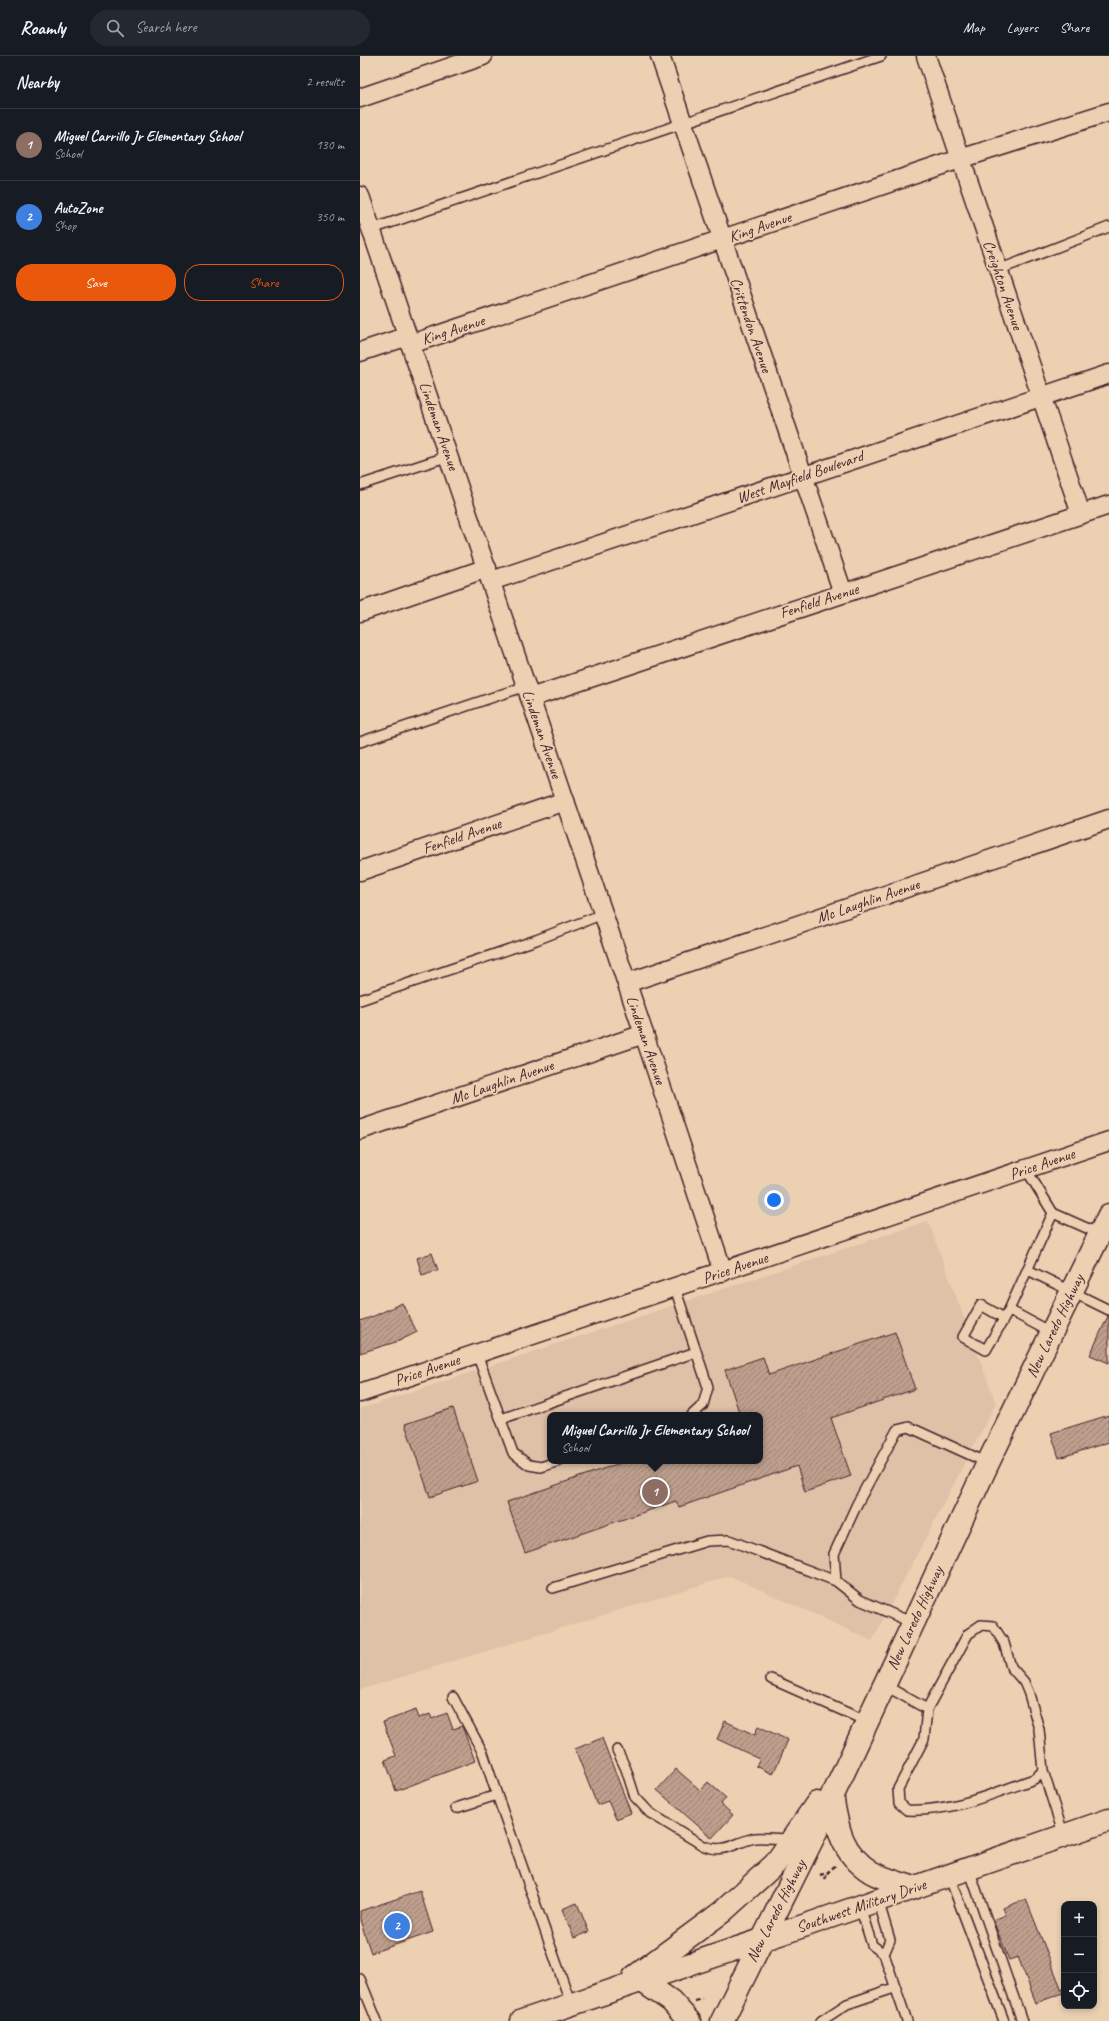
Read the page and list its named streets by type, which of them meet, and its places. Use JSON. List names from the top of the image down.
{
  "streets": {
    "main road": ["New Laredo Highway", "Southwest Military Drive"],
    "street": [
      "King Avenue",
      "Creighton Avenue",
      "Crittendon Avenue",
      "Lindeman Avenue",
      "West Mayfield Boulevard",
      "Fenfield Avenue",
      "Mc Laughlin Avenue",
      "Price Avenue"
    ]
  },
  "crossings": [
    ["King Avenue", "Creighton Avenue"],
    ["King Avenue", "Crittendon Avenue"],
    ["King Avenue", "Lindeman Avenue"],
    ["Creighton Avenue", "West Mayfield Boulevard"],
    ["Creighton Avenue", "Fenfield Avenue"],
    ["Crittendon Avenue", "West Mayfield Boulevard"],
    ["Crittendon Avenue", "Fenfield Avenue"],
    ["Lindeman Avenue", "West Mayfield Boulevard"],
    ["Lindeman Avenue", "Fenfield Avenue"],
    ["Lindeman Avenue", "Mc Laughlin Avenue"],
    ["Lindeman Avenue", "Price Avenue"],
    ["New Laredo Highway", "Southwest Military Drive"]
  ],
  "page": {
    "header": "Roamly",
    "search": "Search here",
    "nav": ["Map", "Layers", "Share"],
    "heading": ["Nearby", "2 results"],
    "list": [
      {
        "mark": "1",
        "name": "Miguel Carrillo Jr Elementary School",
        "note": "School",
        "value": "130 m"
      },
      {
        "mark": "2",
        "name": "AutoZone",
        "note": "Shop",
        "value": "350 m"
      }
    ],
    "buttons": ["Save", "Share"],
    "popup": ["Miguel Carrillo Jr Elementary School", "School"],
    "pins": ["1", "2"],
    "map_buttons": ["+", "−"]
  }
}
